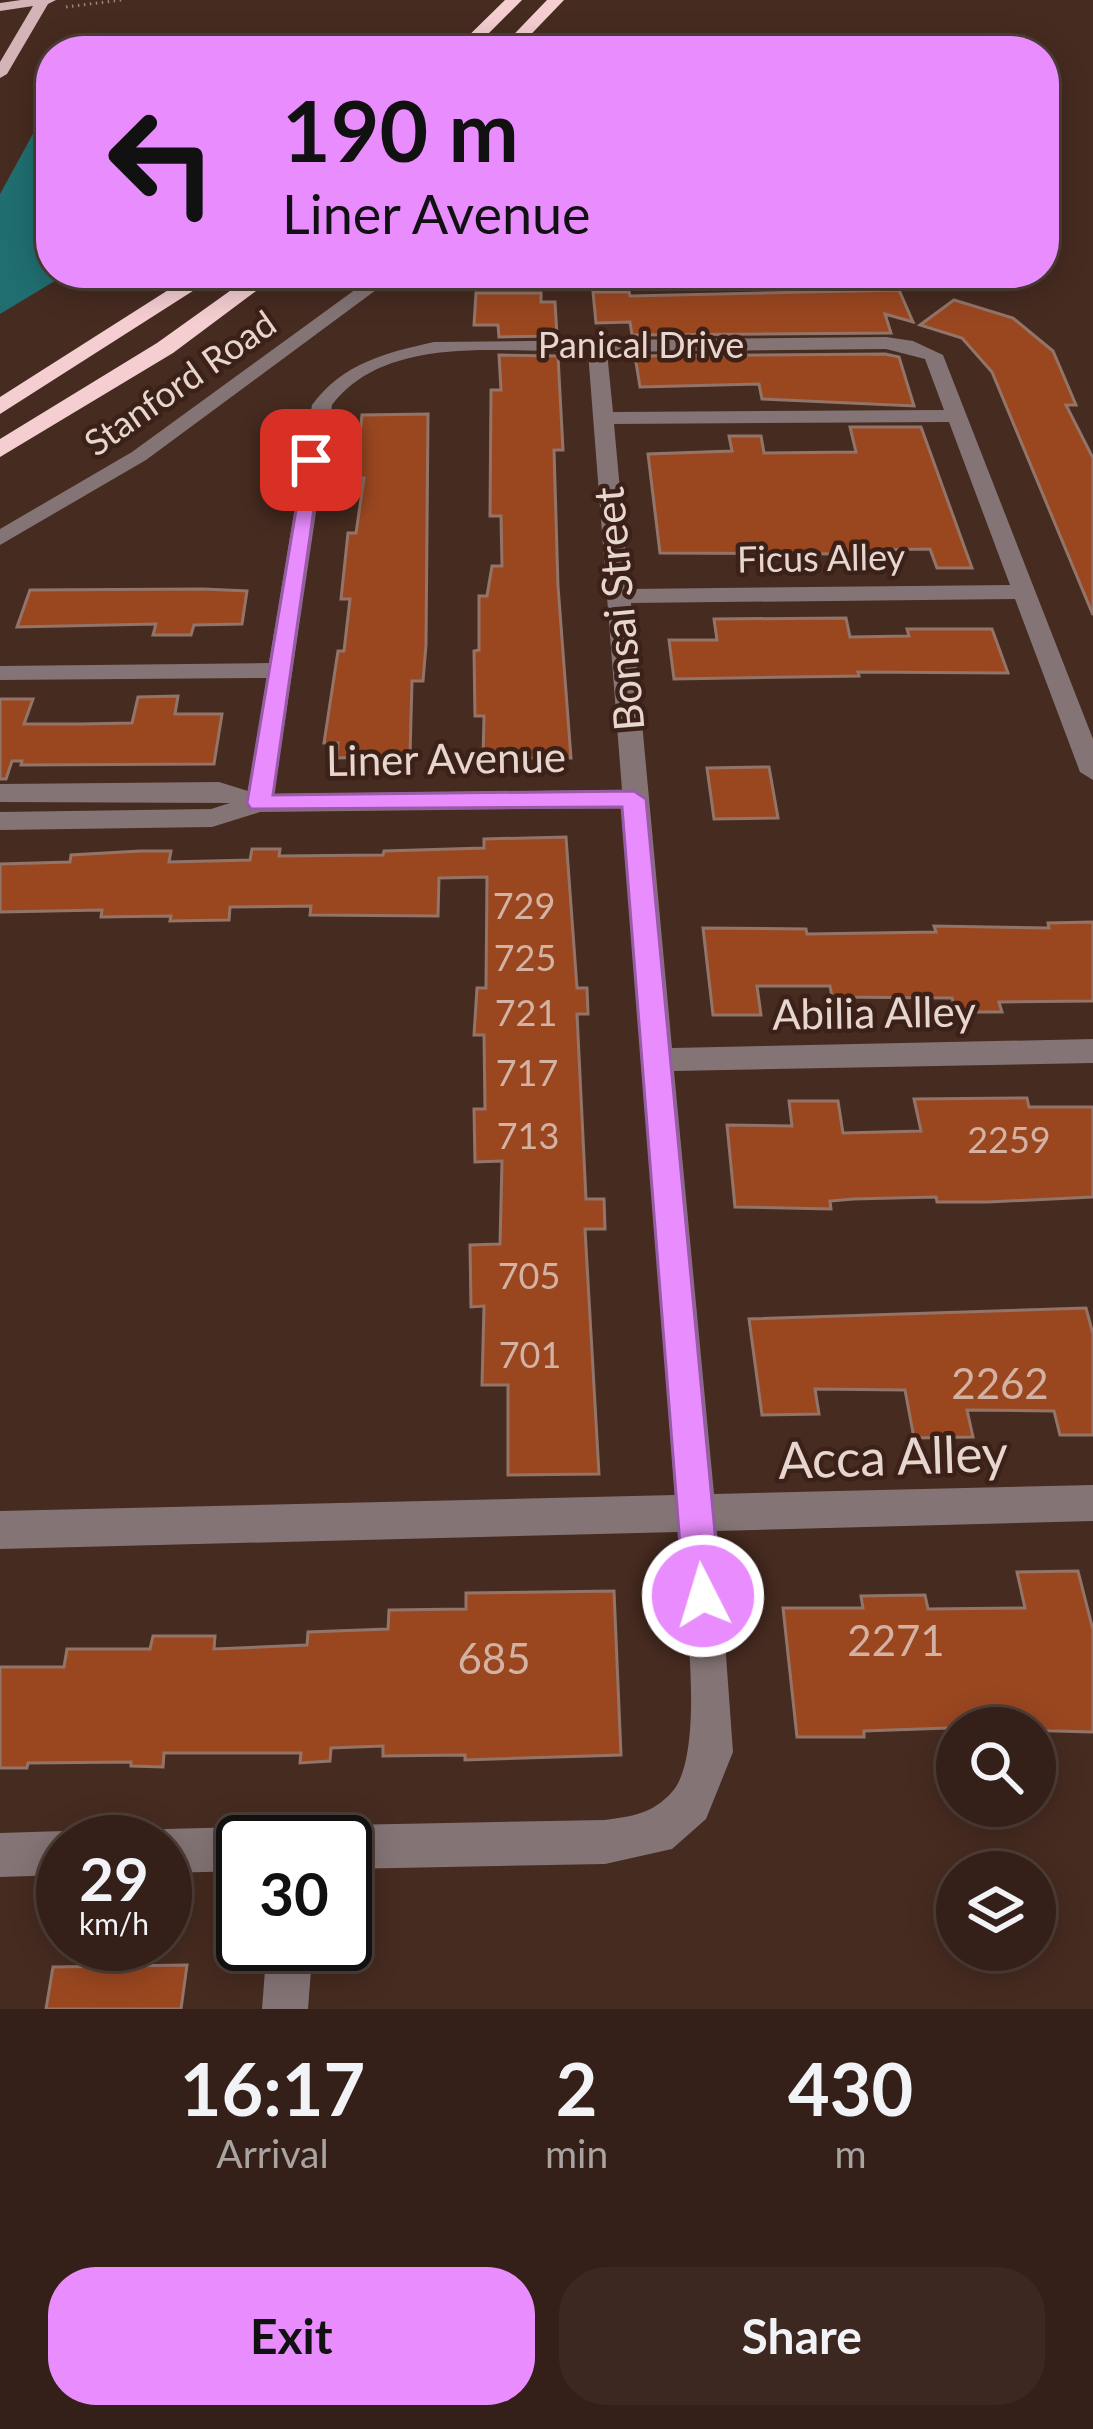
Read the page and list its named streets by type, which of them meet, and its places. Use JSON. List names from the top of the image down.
{
  "streets": {
    "street": [
      "Panical Drive",
      "Stanford Road",
      "Ficus Alley",
      "Bonsai Street",
      "Liner Avenue",
      "Abilia Alley",
      "Acca Alley"
    ]
  },
  "crossings": [
    ["Panical Drive", "Ficus Alley"],
    ["Panical Drive", "Bonsai Street"],
    ["Panical Drive", "Liner Avenue"],
    ["Ficus Alley", "Bonsai Street"],
    ["Bonsai Street", "Liner Avenue"],
    ["Bonsai Street", "Abilia Alley"],
    ["Bonsai Street", "Acca Alley"]
  ],
  "house_numbers": [
    "729",
    "725",
    "721",
    "717",
    "713",
    "2259",
    "705",
    "701",
    "2262",
    "2271",
    "685"
  ],
  "page": {
    "turn": ["190 m", "Liner Avenue"],
    "speed": "29 km/h",
    "limit": "30",
    "eta": [
      "16:17",
      "Arrival",
      "2",
      "min",
      "430",
      "m"
    ],
    "buttons": ["Exit", "Share"]
  }
}
